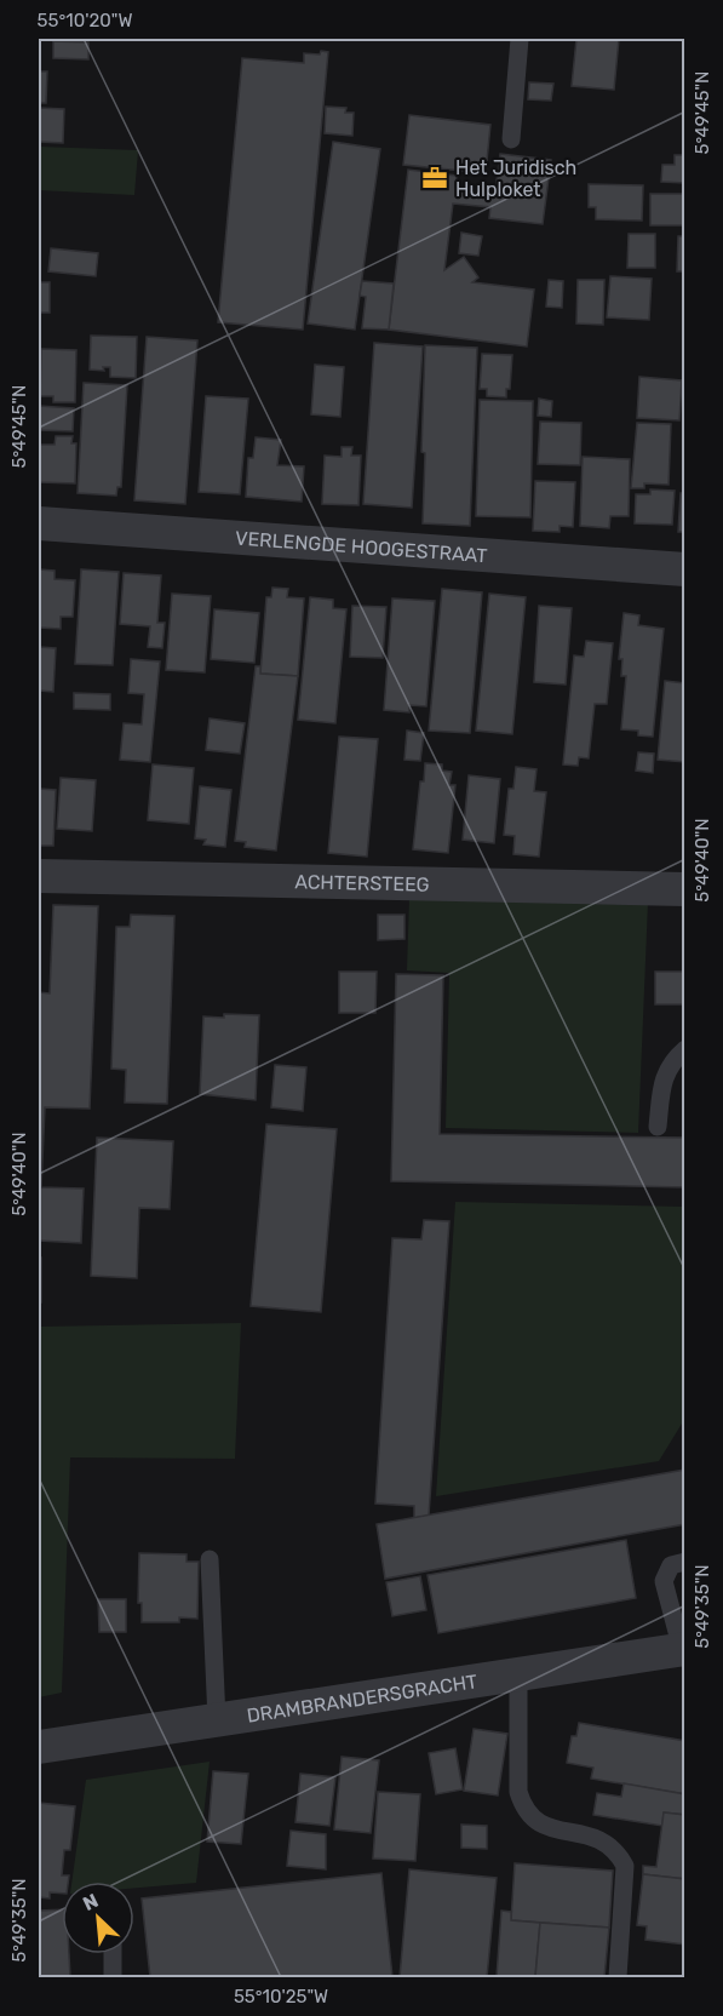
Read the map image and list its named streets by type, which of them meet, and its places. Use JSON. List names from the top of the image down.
{
  "streets": {
    "street": ["VERLENGDE HOOGESTRAAT", "ACHTERSTEEG", "DRAMBRANDERSGRACHT"]
  },
  "places": {
    "office": ["Het Juridisch Hulploket"]
  },
  "north": "top left",
  "coordinates": [
    "55°10'20\"W",
    "5°49'45\"N",
    "5°49'40\"N",
    "5°49'35\"N",
    "55°10'25\"W"
  ]
}
